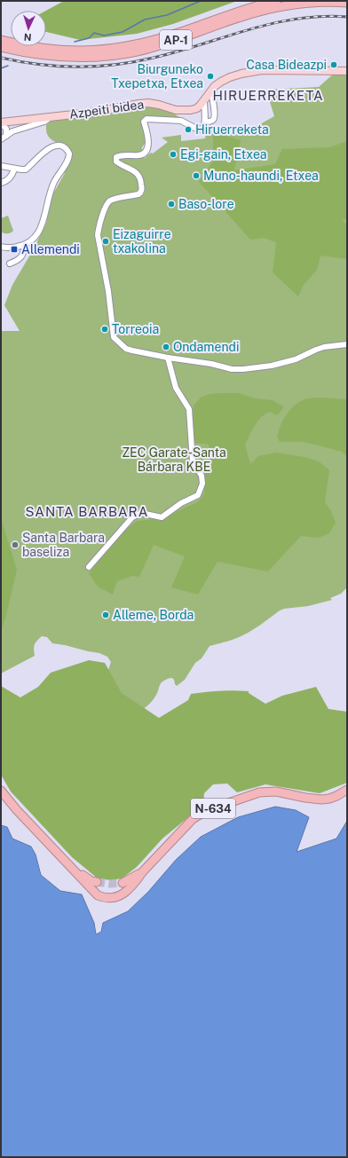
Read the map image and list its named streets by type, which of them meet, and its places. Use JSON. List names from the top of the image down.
{
  "streets": {
    "highway": ["AP-1", "N-634"],
    "main road": ["Azpeiti bidea"]
  },
  "districts": ["HIRUERREKETA", "SANTA BARBARA"],
  "parks": ["ZEC Garate-Santa Bárbara KBE"],
  "places": {
    "other": [
      "Casa Bideazpi",
      "Biurguneko Txepetxa, Etxea",
      "Hiruerreketa",
      "Egi-gain, Etxea",
      "Muno-haundi, Etxea",
      "Baso-lore",
      "Eizaguirre txakolina",
      "Torreoia",
      "Ondamendi",
      "Santa Barbara baseliza",
      "Alleme, Borda"
    ],
    "transit": ["Allemendi"]
  },
  "north": "bottom"
}
